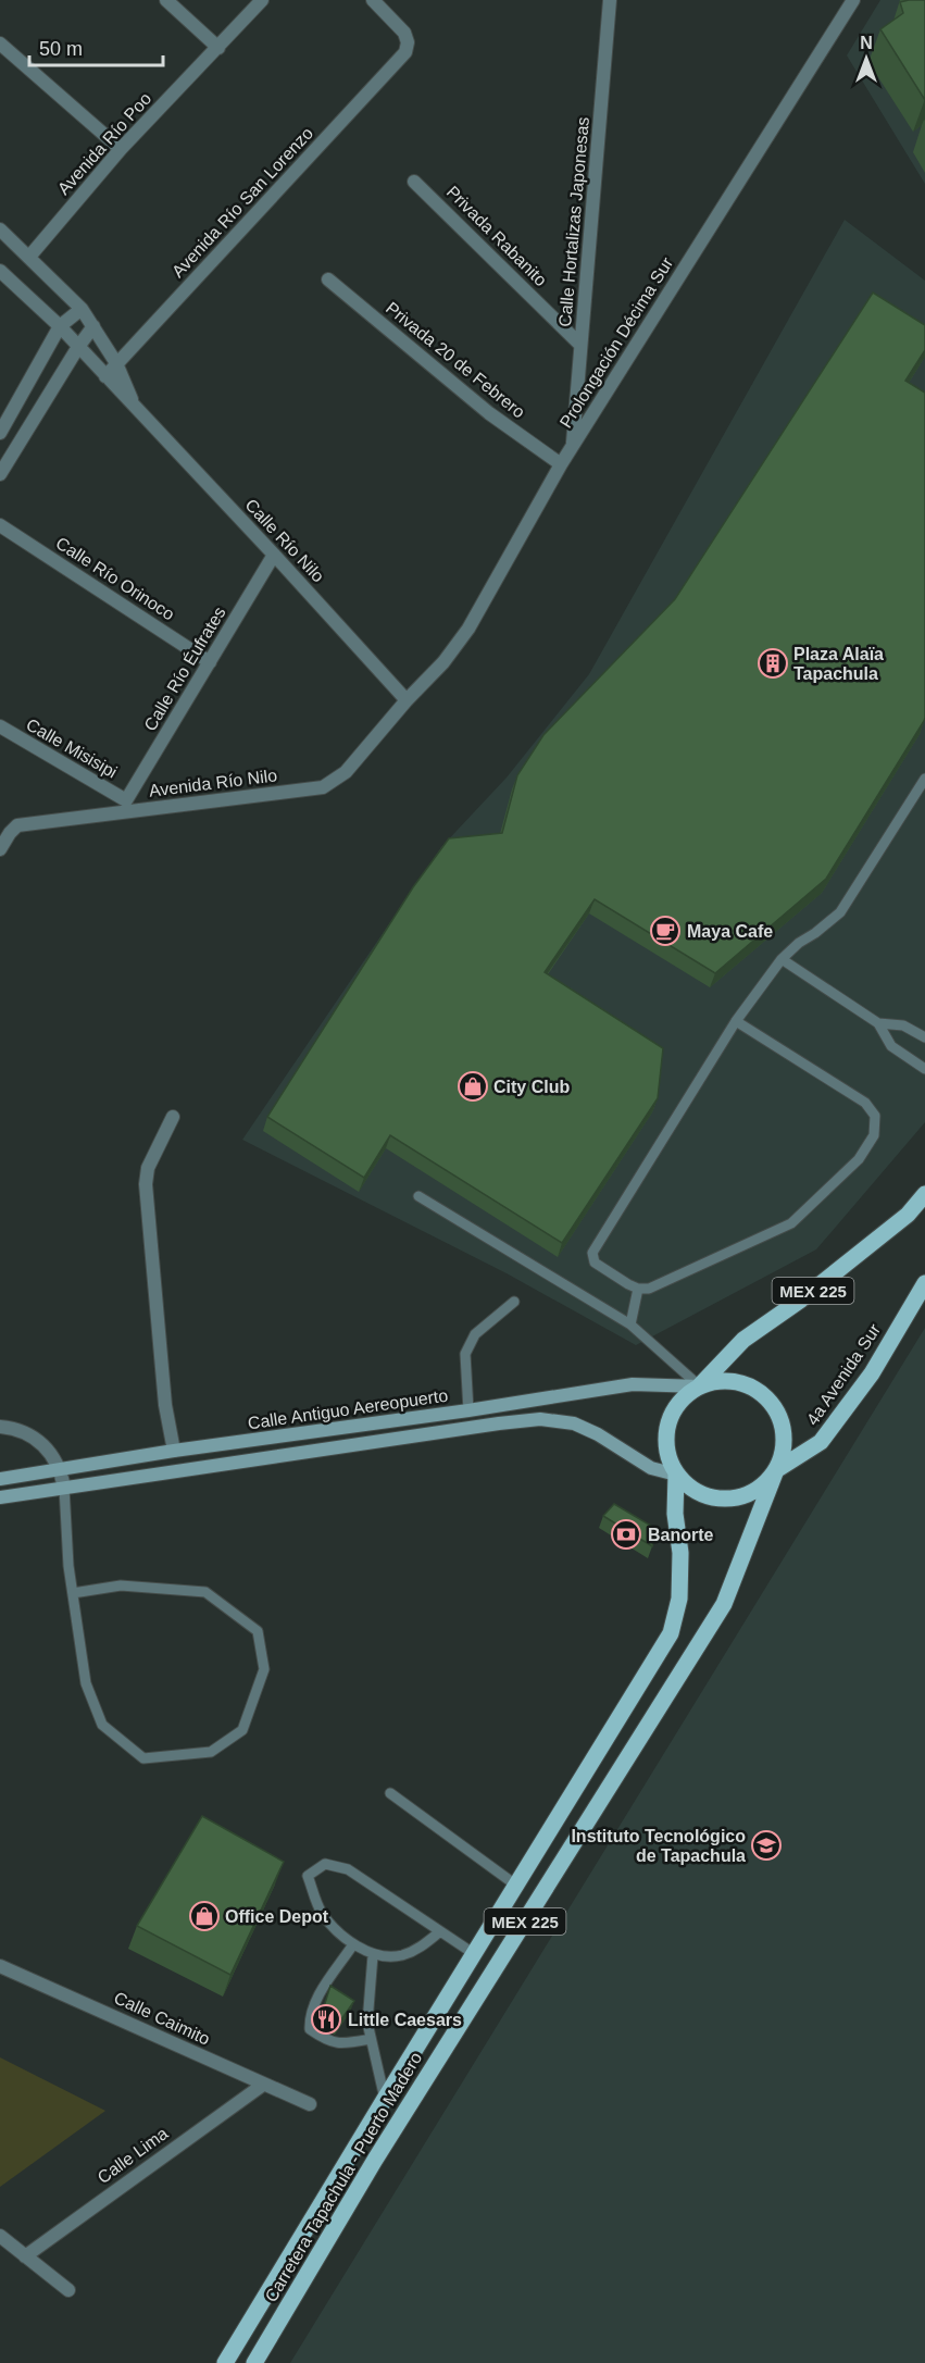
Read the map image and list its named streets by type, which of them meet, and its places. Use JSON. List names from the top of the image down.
{
  "streets": {
    "main road": [
      "MEX 225",
      "4a Avenida Sur",
      "Calle Antiguo Aereopuerto",
      "Carretera Tapachula - Puerto Madero"
    ],
    "street": [
      "Avenida Río Poo",
      "Avenida Río San Lorenzo",
      "Calle Hortalizas Japonesas",
      "Privada Rabanito",
      "Prolongación Décima Sur",
      "Privada 20 de Febrero",
      "Calle Río Nilo",
      "Calle Río Orinoco",
      "Calle Río Éufrates",
      "Calle Misisipi",
      "Avenida Río Nilo",
      "Calle Caimito",
      "Calle Lima"
    ]
  },
  "crossings": [
    ["Avenida Río Poo", "Calle Río Nilo"],
    ["Avenida Río San Lorenzo", "Calle Río Nilo"],
    ["Calle Hortalizas Japonesas", "Privada Rabanito"],
    ["Calle Hortalizas Japonesas", "Prolongación Décima Sur"],
    ["Prolongación Décima Sur", "Privada 20 de Febrero"],
    ["Prolongación Décima Sur", "Calle Río Nilo"],
    ["Prolongación Décima Sur", "Avenida Río Nilo"],
    ["Calle Río Nilo", "Calle Río Éufrates"],
    ["Calle Río Nilo", "Avenida Río Nilo"],
    ["Calle Río Orinoco", "Calle Río Éufrates"],
    ["Calle Río Éufrates", "Calle Misisipi"],
    ["Calle Río Éufrates", "Avenida Río Nilo"],
    ["Calle Misisipi", "Avenida Río Nilo"],
    ["MEX 225", "4a Avenida Sur"],
    ["MEX 225", "Calle Antiguo Aereopuerto"],
    ["MEX 225", "Carretera Tapachula - Puerto Madero"],
    ["4a Avenida Sur", "Calle Antiguo Aereopuerto"],
    ["4a Avenida Sur", "Carretera Tapachula - Puerto Madero"],
    ["Calle Antiguo Aereopuerto", "Carretera Tapachula - Puerto Madero"],
    ["Calle Caimito", "Calle Lima"]
  ],
  "places": {
    "building": ["Plaza Alaïa Tapachula"],
    "cafe": ["Maya Cafe"],
    "shop": ["City Club", "Office Depot"],
    "bank": ["Banorte"],
    "school or university": ["Instituto Tecnológico de Tapachula"],
    "restaurant": ["Little Caesars"]
  },
  "scale_bar": "50 m",
  "north": "top"
}
